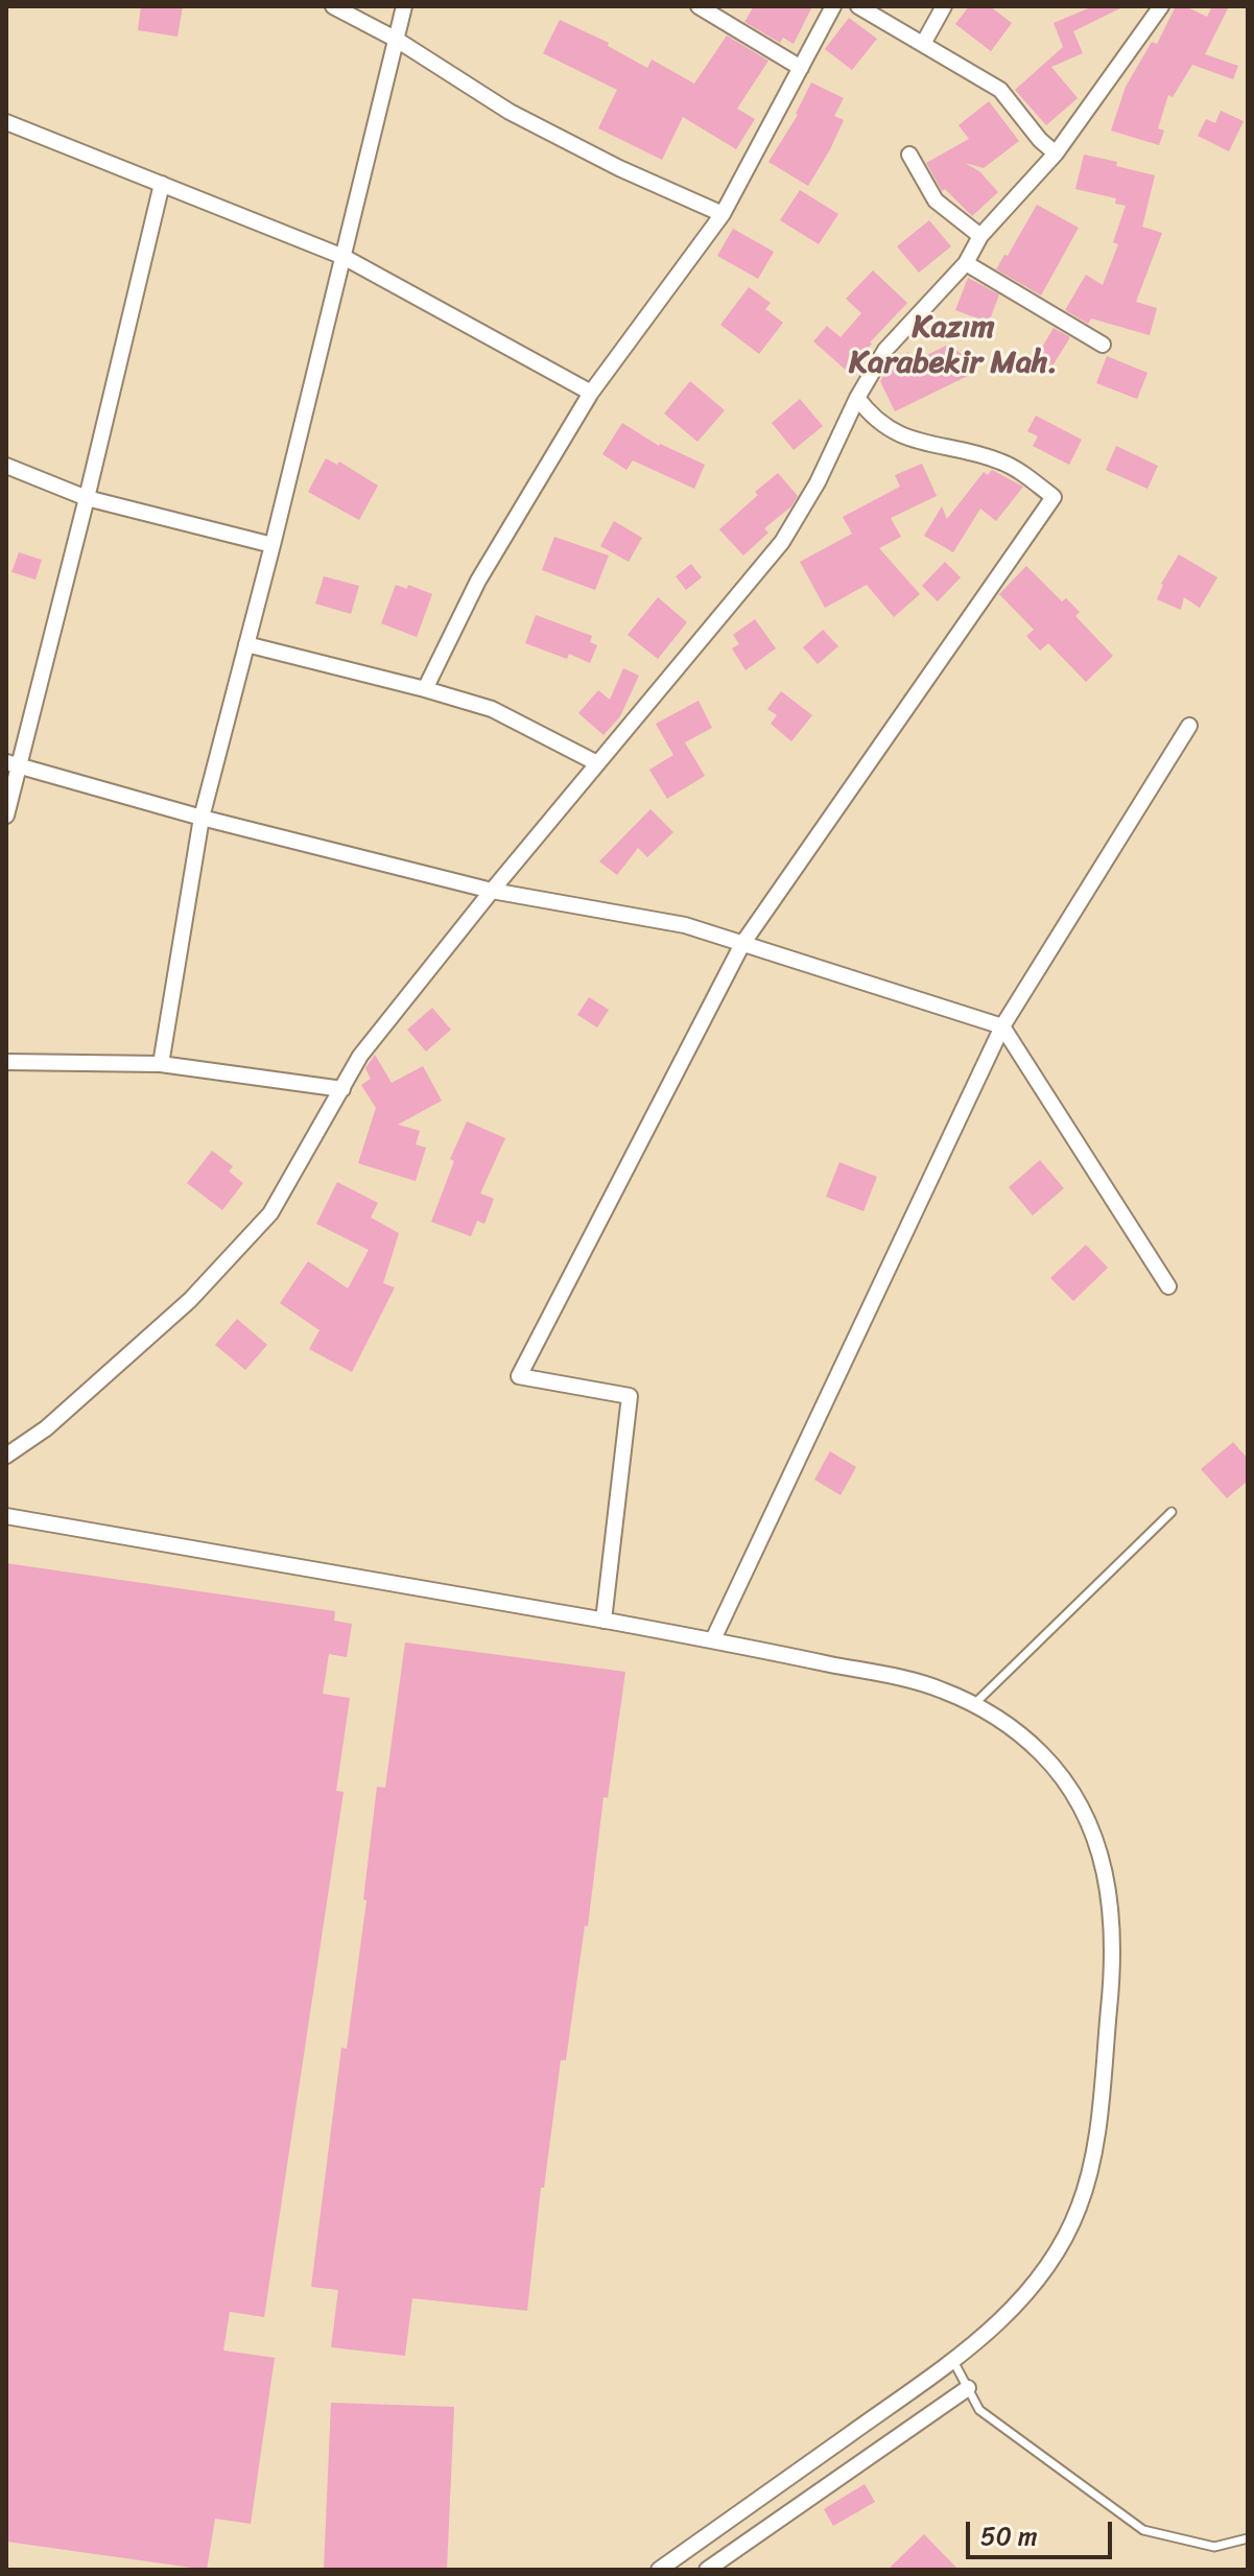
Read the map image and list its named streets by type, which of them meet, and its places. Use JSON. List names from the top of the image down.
{
  "districts": ["Kazım Karabekir Mah."],
  "scale_bar": "50 m"
}
